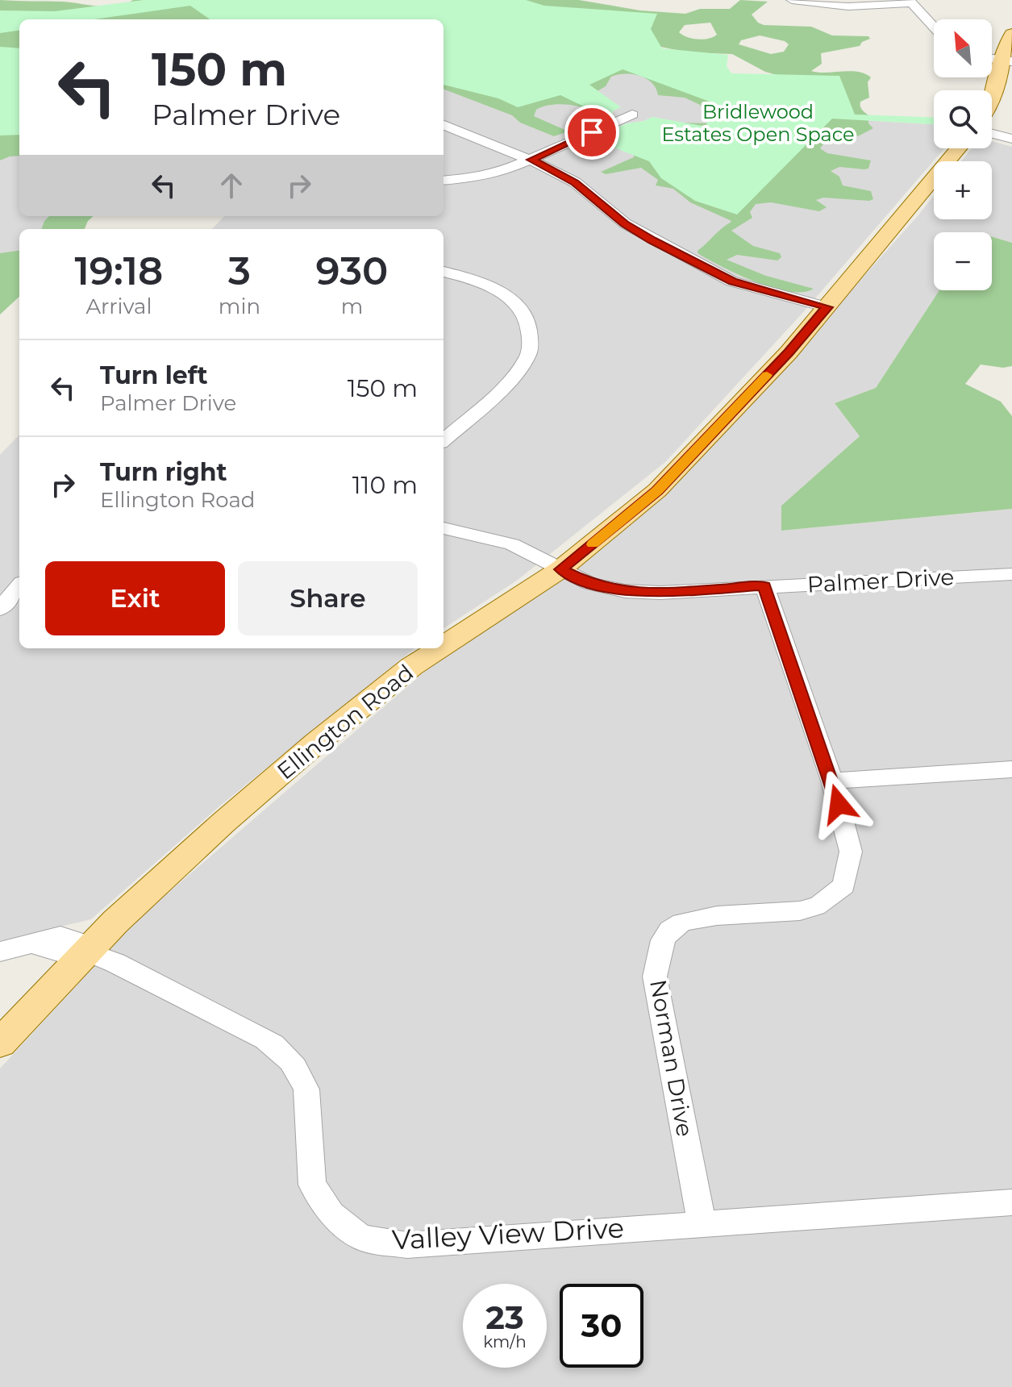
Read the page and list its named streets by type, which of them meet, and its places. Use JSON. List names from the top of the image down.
{
  "streets": {
    "main road": ["Ellington Road"],
    "street": ["Palmer Drive", "Norman Drive", "Valley View Drive"]
  },
  "crossings": [
    ["Palmer Drive", "Ellington Road"],
    ["Palmer Drive", "Norman Drive"],
    ["Ellington Road", "Valley View Drive"],
    ["Norman Drive", "Valley View Drive"]
  ],
  "parks": ["Bridlewood Estates Open Space"],
  "north": "top left",
  "page": {
    "map_buttons": ["+", "−"],
    "turn": ["150 m", "Palmer Drive"],
    "eta": [
      "19:18",
      "Arrival",
      "3",
      "min",
      "930",
      "m"
    ],
    "list": [
      {
        "name": "Turn left",
        "note": "Palmer Drive",
        "value": "150 m"
      },
      {
        "name": "Turn right",
        "note": "Ellington Road",
        "value": "110 m"
      }
    ],
    "buttons": ["Exit", "Share"],
    "speed": "23 km/h",
    "limit": "30"
  }
}
